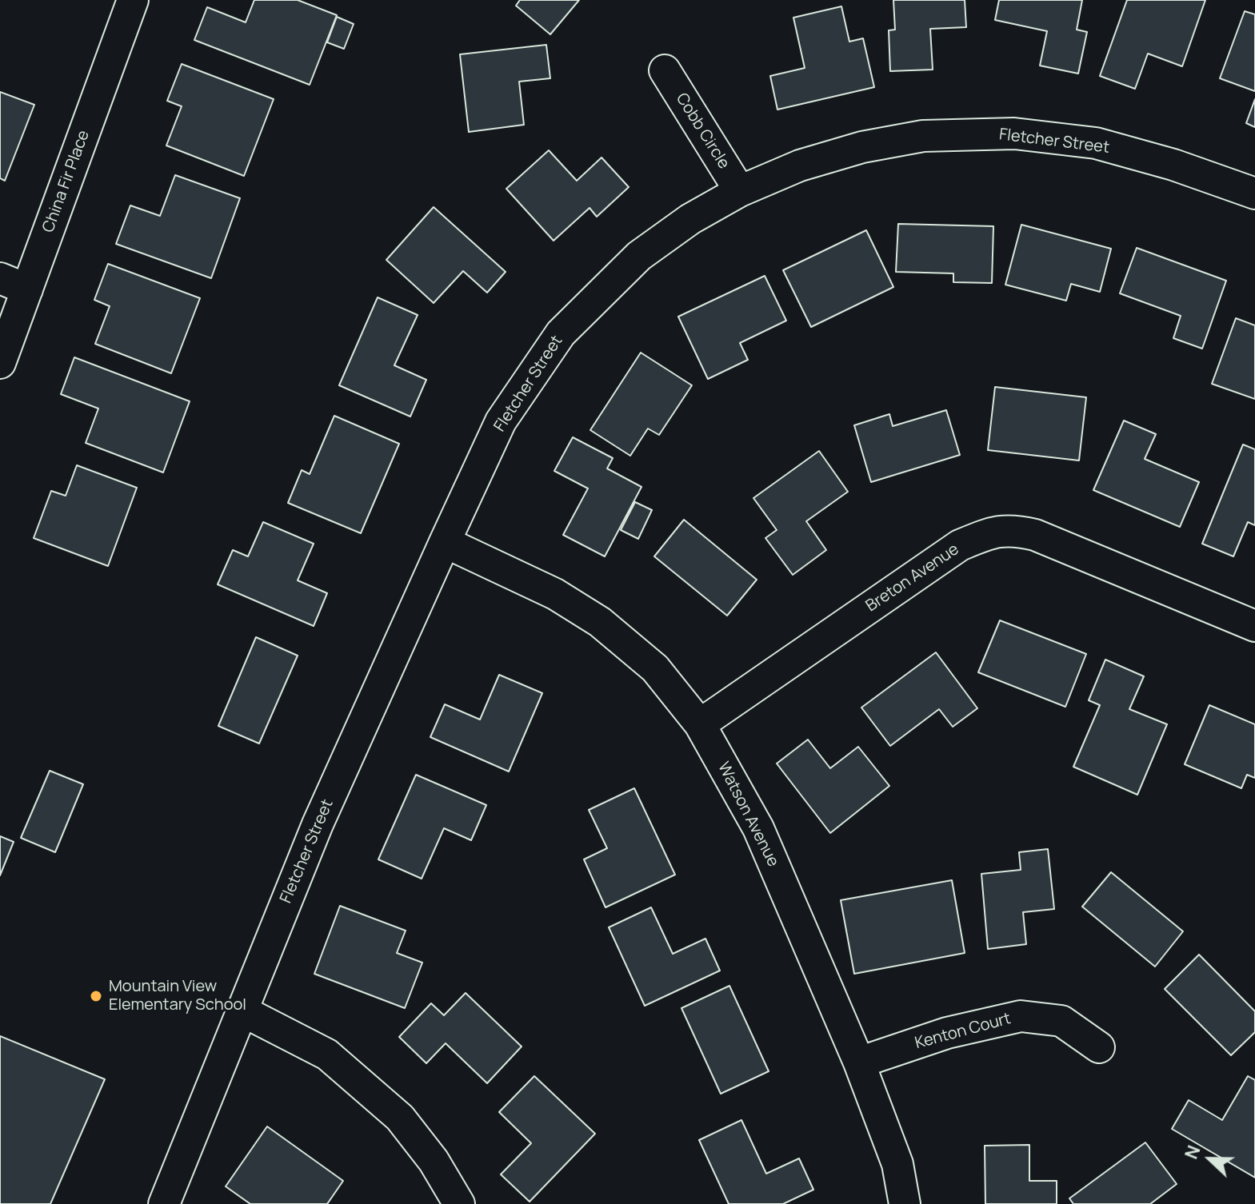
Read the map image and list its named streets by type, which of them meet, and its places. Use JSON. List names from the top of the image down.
{
  "streets": {
    "street": [
      "Cobb Circle",
      "Fletcher Street",
      "China Fir Place",
      "Breton Avenue",
      "Watson Avenue",
      "Kenton Court"
    ]
  },
  "crossings": [
    ["Cobb Circle", "Fletcher Street"],
    ["Fletcher Street", "Watson Avenue"],
    ["Breton Avenue", "Watson Avenue"],
    ["Watson Avenue", "Kenton Court"]
  ],
  "places": ["Mountain View Elementary School"],
  "north": "left"
}
